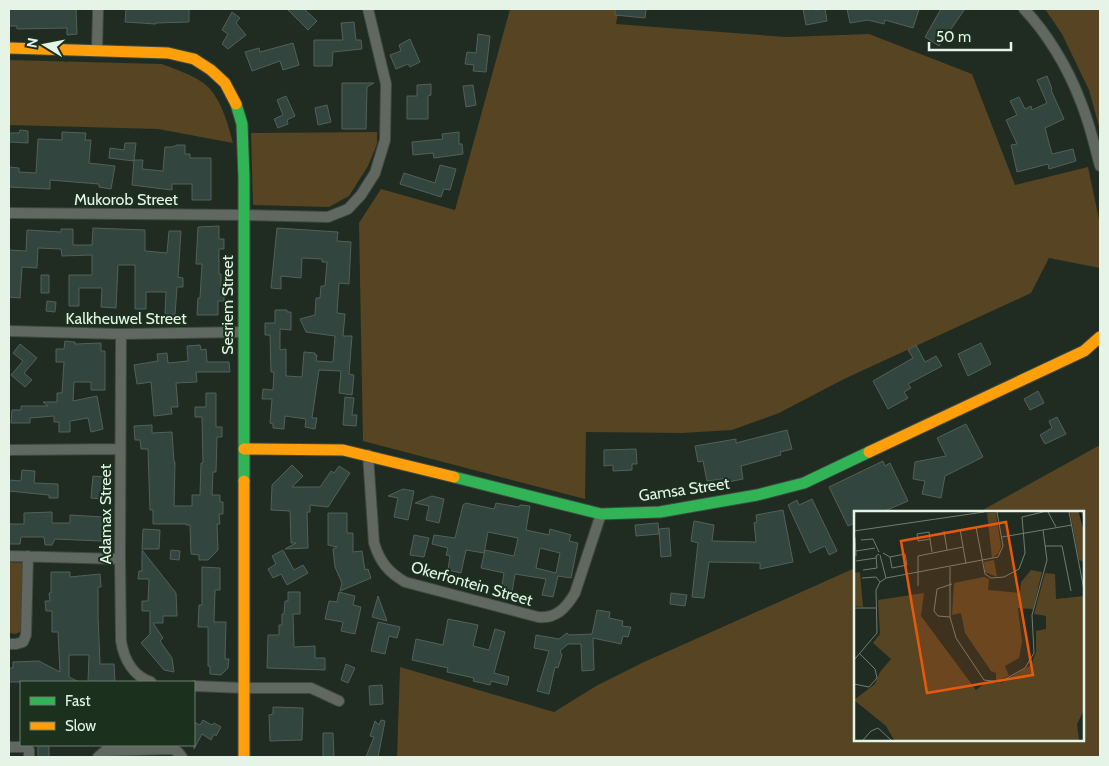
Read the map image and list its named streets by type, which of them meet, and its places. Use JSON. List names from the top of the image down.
{
  "streets": {
    "street": [
      "Mukorob Street",
      "Sesriem Street",
      "Kalkheuwel Street",
      "Gamsa Street",
      "Adamax Street",
      "Okerfontein Street"
    ]
  },
  "crossings": [
    ["Mukorob Street", "Sesriem Street"],
    ["Sesriem Street", "Kalkheuwel Street"],
    ["Sesriem Street", "Gamsa Street"],
    ["Kalkheuwel Street", "Adamax Street"],
    ["Gamsa Street", "Okerfontein Street"]
  ],
  "legend": ["Fast", "Slow"],
  "scale_bar": "50 m",
  "north": "left"
}
